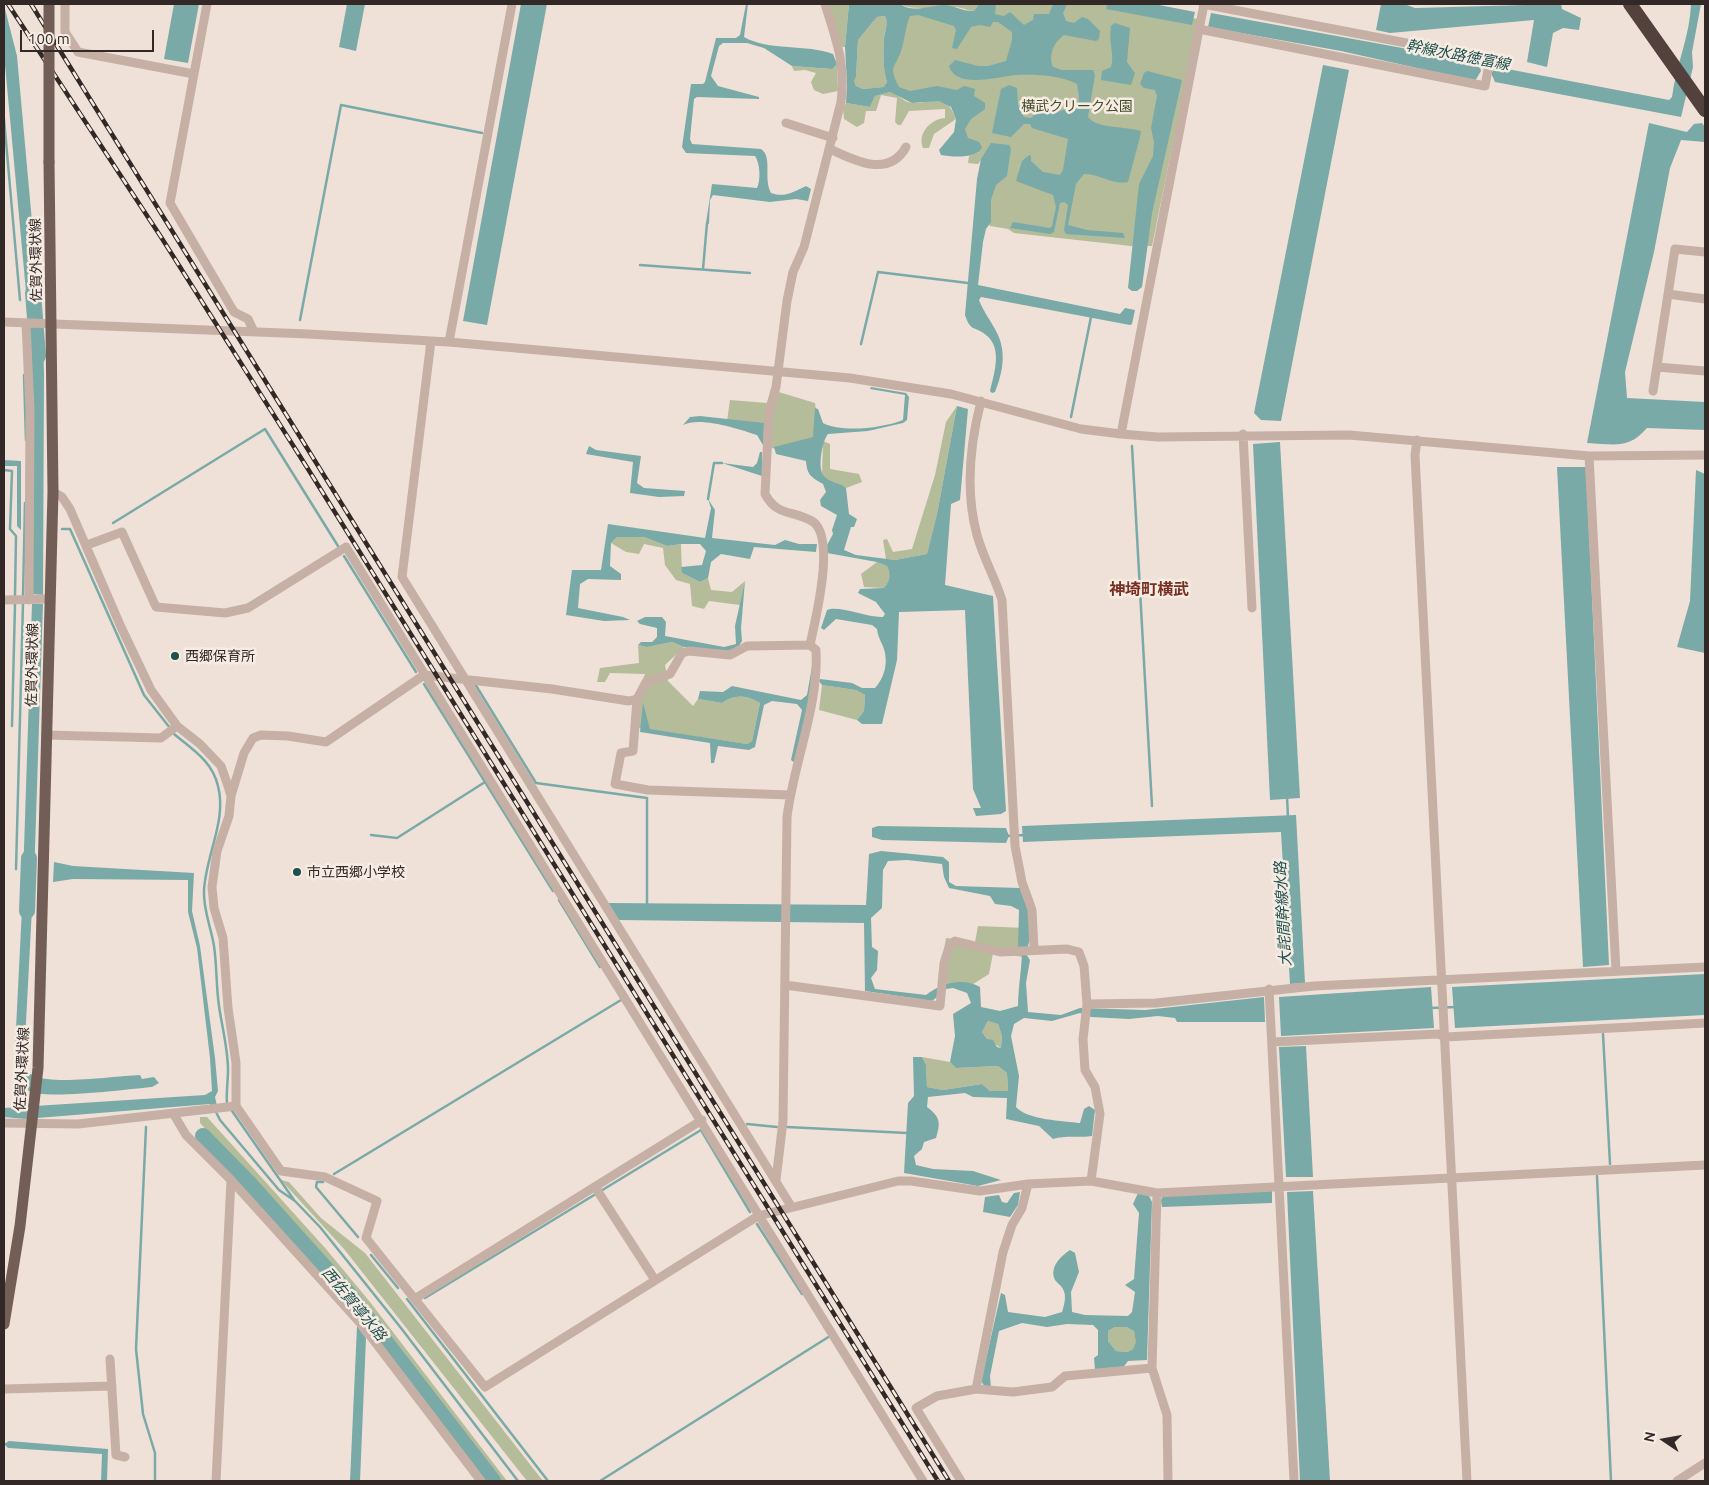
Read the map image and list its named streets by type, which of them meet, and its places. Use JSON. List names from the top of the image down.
{
  "streets": {
    "main road": ["佐賀外環状線"]
  },
  "districts": ["神埼町横武"],
  "water": ["幹線水路徳富線", "大詫間幹線水路", "西佐賀導水路"],
  "parks": ["横武クリーク公園"],
  "places": ["西郷保育所", "市立西郷小学校"],
  "scale_bar": "100 m",
  "north": "left"
}
